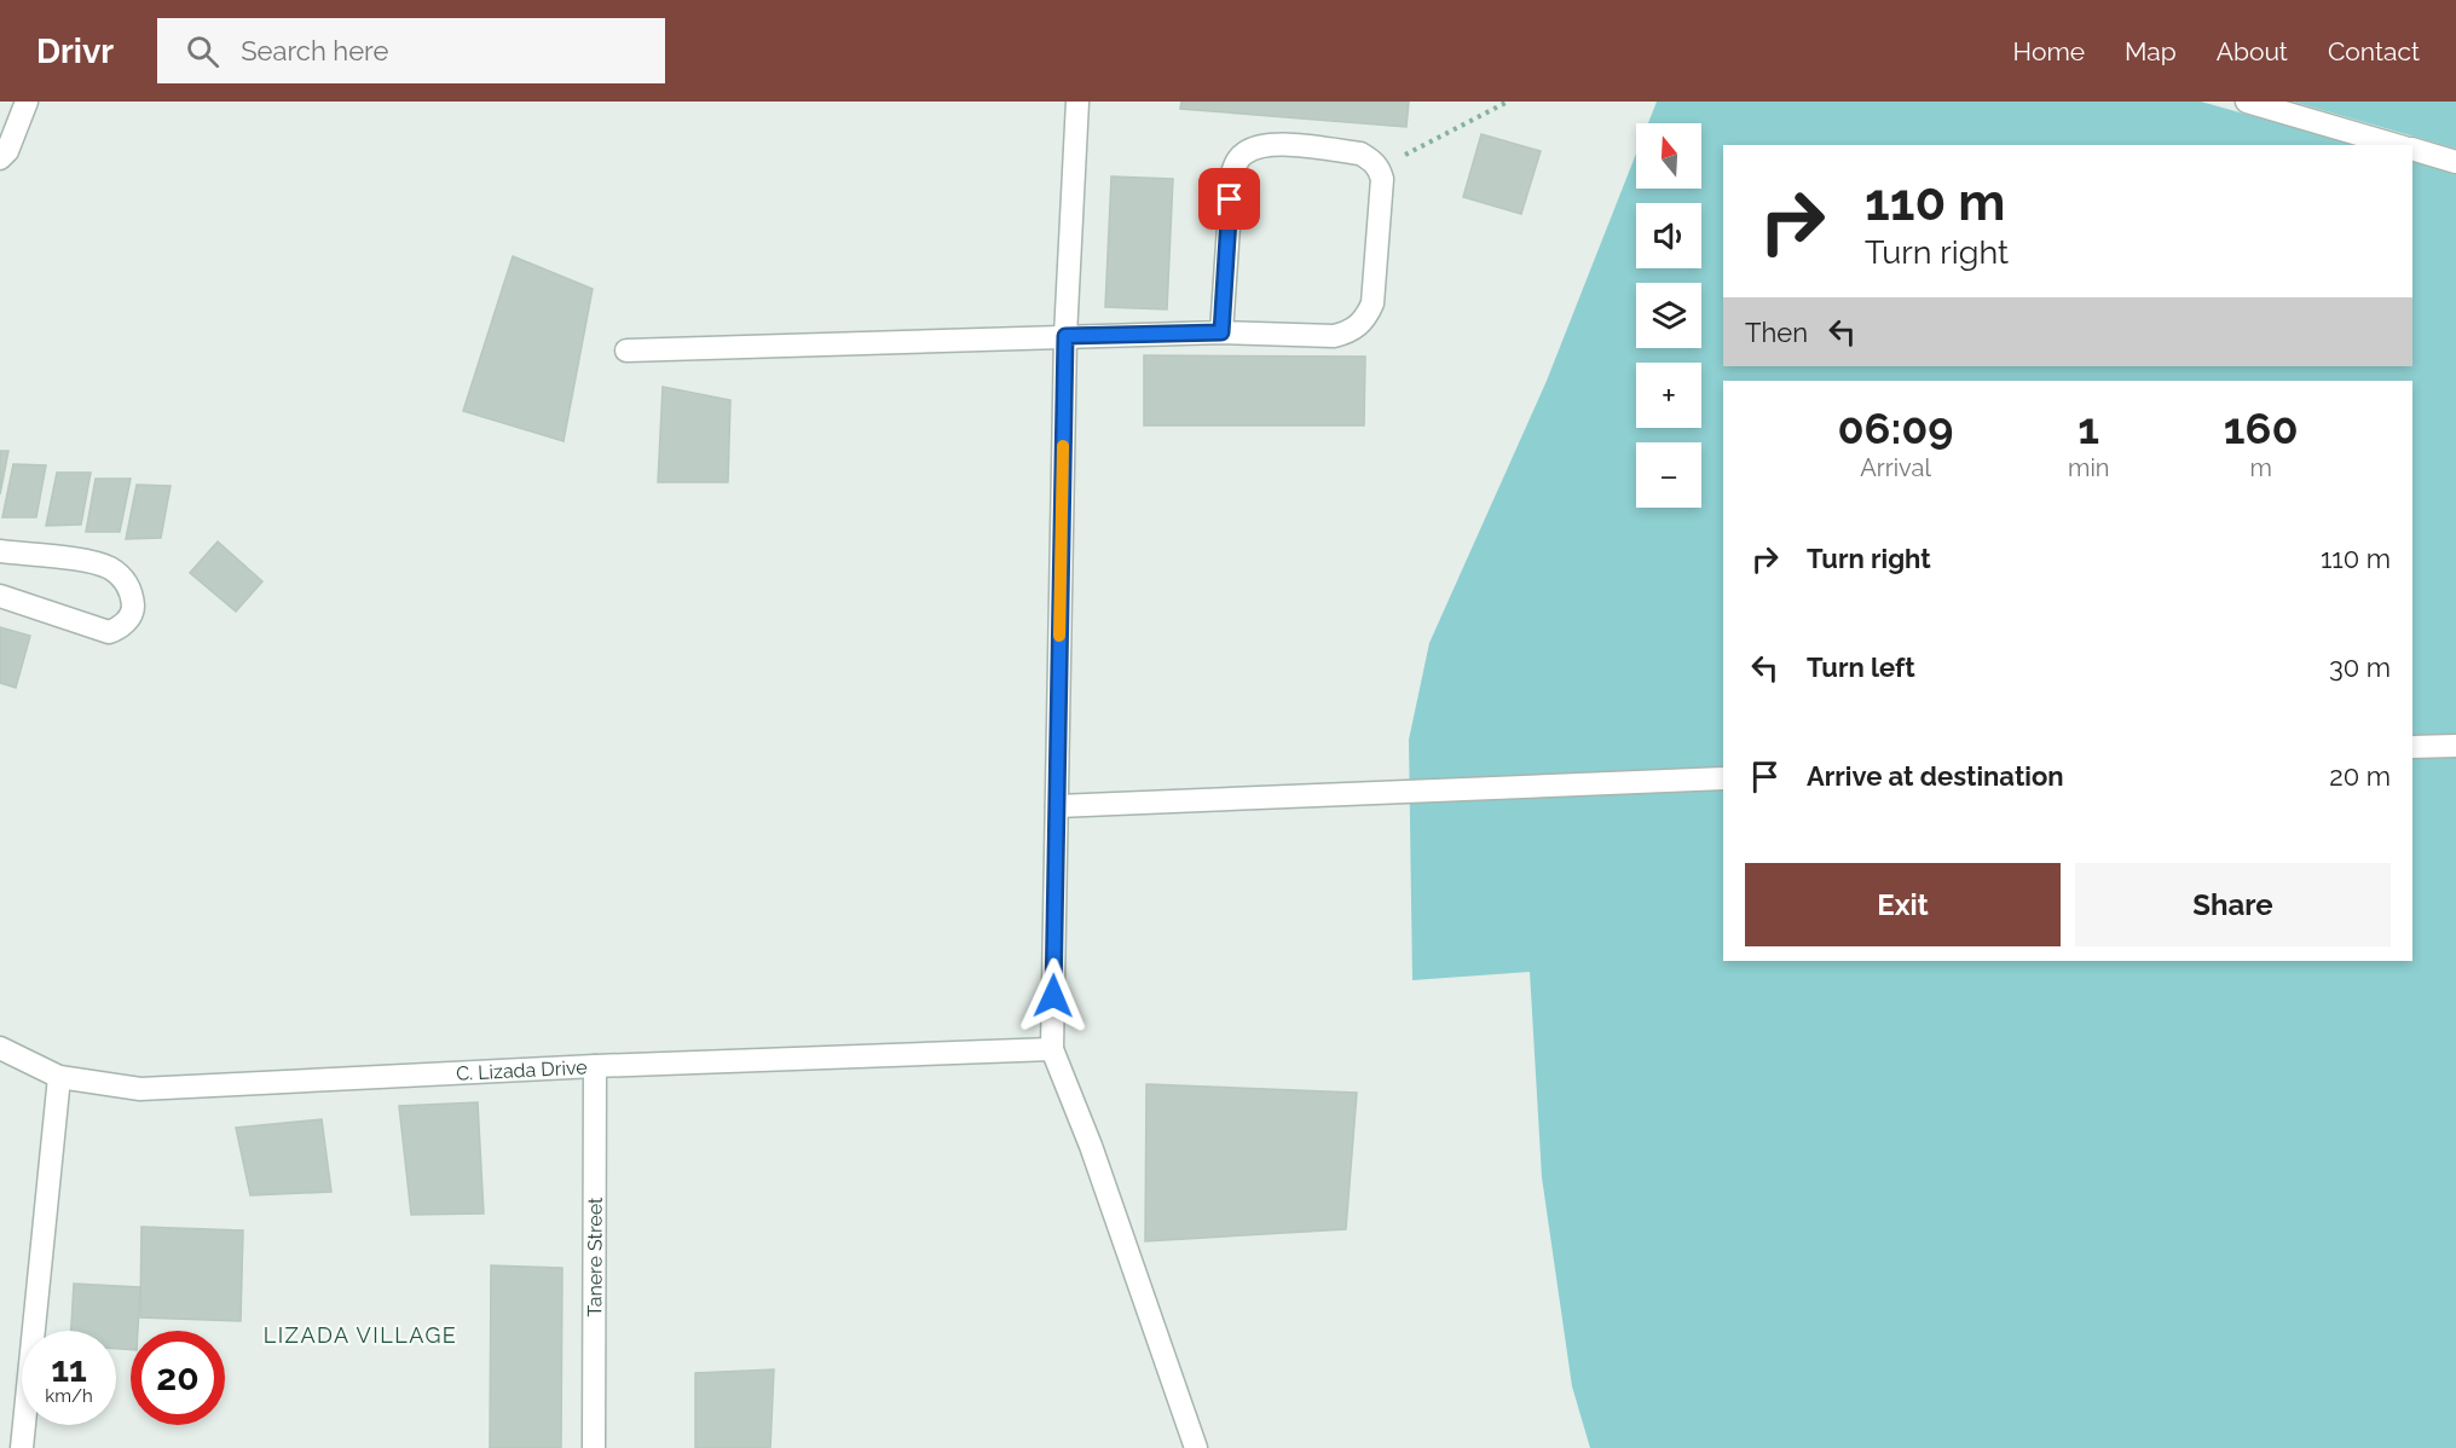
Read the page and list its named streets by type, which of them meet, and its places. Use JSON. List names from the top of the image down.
{
  "streets": {
    "street": ["C. Lizada Drive", "Tanere Street"]
  },
  "crossings": [
    ["C. Lizada Drive", "Tanere Street"]
  ],
  "districts": ["LIZADA VILLAGE"],
  "north": "top",
  "page": {
    "header": "Drivr",
    "search": "Search here",
    "nav": [
      "Home",
      "Map",
      "About",
      "Contact"
    ],
    "map_buttons": ["+", "−"],
    "turn": ["110 m", "Turn right"],
    "then": "Then",
    "eta": [
      "06:09",
      "Arrival",
      "1",
      "min",
      "160",
      "m"
    ],
    "list": [
      {
        "name": "Turn right",
        "value": "110 m"
      },
      {
        "name": "Turn left",
        "value": "30 m"
      },
      {
        "name": "Arrive at destination",
        "value": "20 m"
      }
    ],
    "buttons": ["Exit", "Share"],
    "speed": "11 km/h",
    "limit": "20"
  }
}
